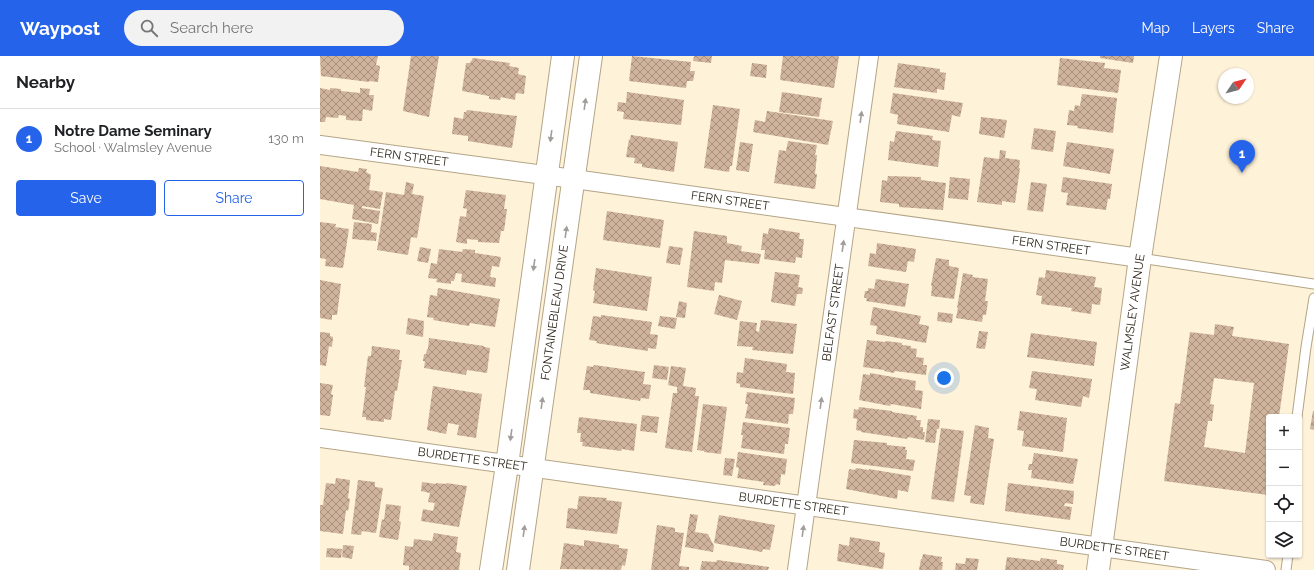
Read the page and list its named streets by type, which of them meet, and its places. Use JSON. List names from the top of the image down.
{
  "streets": {
    "street": [
      "FERN STREET",
      "FONTAINEBLEAU DRIVE",
      "BELFAST STREET",
      "WALMSLEY AVENUE",
      "BURDETTE STREET"
    ]
  },
  "crossings": [
    ["FERN STREET", "FONTAINEBLEAU DRIVE"],
    ["FERN STREET", "BELFAST STREET"],
    ["FERN STREET", "WALMSLEY AVENUE"],
    ["FONTAINEBLEAU DRIVE", "BURDETTE STREET"],
    ["BELFAST STREET", "BURDETTE STREET"],
    ["WALMSLEY AVENUE", "BURDETTE STREET"]
  ],
  "one_way": ["BELFAST STREET"],
  "north": "top right",
  "page": {
    "header": "Waypost",
    "search": "Search here",
    "nav": ["Map", "Layers", "Share"],
    "heading": "Nearby",
    "list": [
      {
        "mark": "1",
        "name": "Notre Dame Seminary",
        "note": "School · Walmsley Avenue",
        "value": "130 m"
      }
    ],
    "pins": "1",
    "buttons": ["Save", "Share"],
    "map_buttons": ["+", "−"]
  }
}
